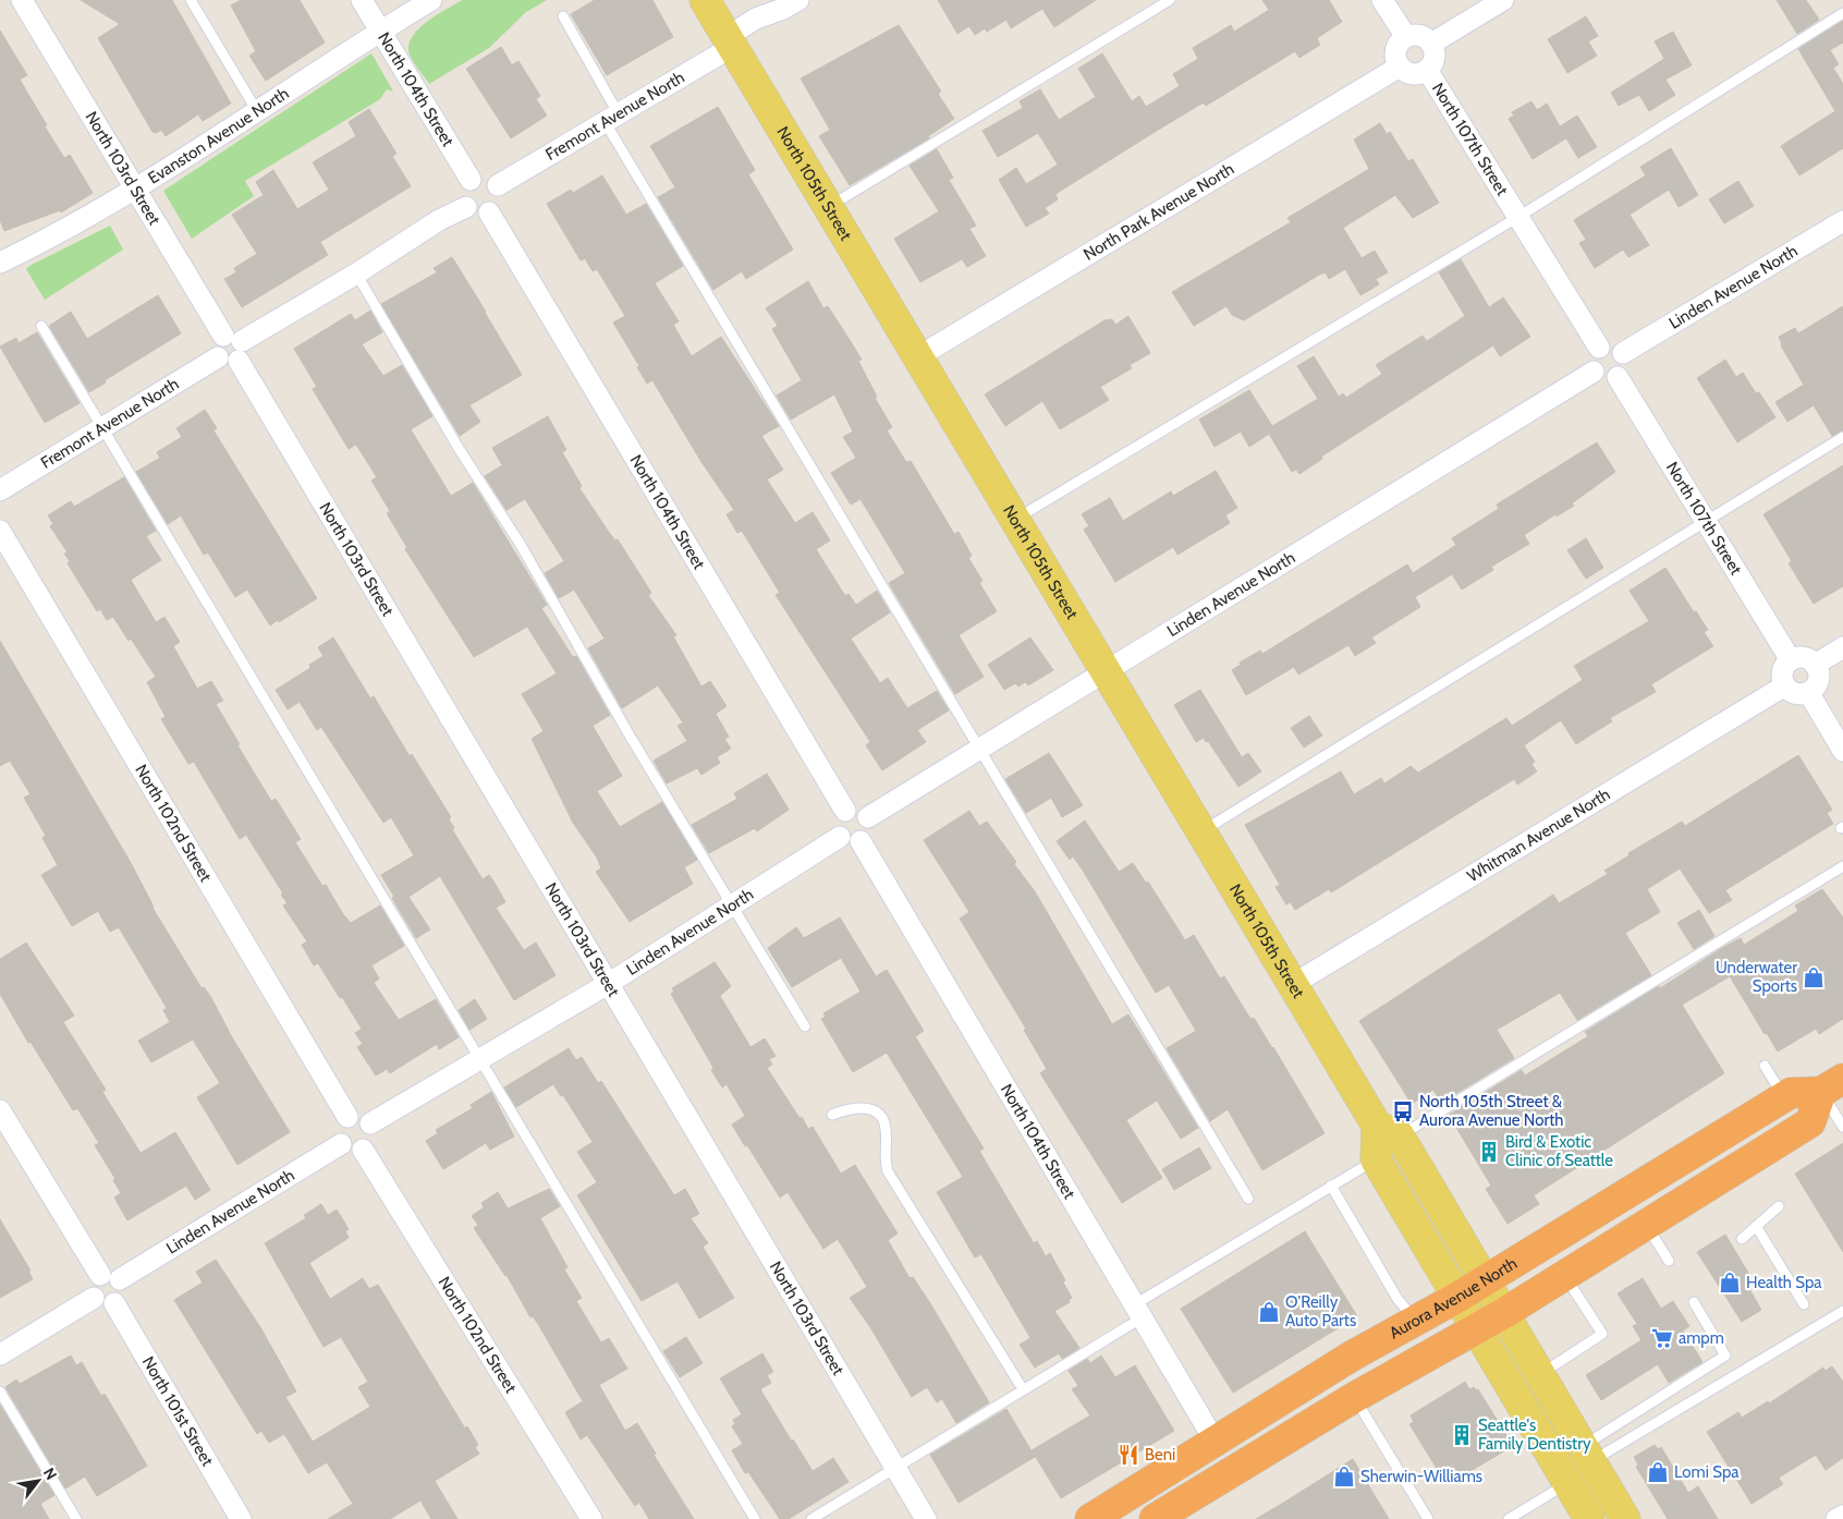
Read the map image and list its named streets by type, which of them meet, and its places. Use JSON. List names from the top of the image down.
{
  "streets": {
    "highway": ["Aurora Avenue North"],
    "main road": ["North 105th Street"],
    "street": [
      "North 104th Street",
      "Fremont Avenue North",
      "Evanston Avenue North",
      "North 107th Street",
      "North 103rd Street",
      "North Park Avenue North",
      "Linden Avenue North",
      "North 102nd Street",
      "Whitman Avenue North",
      "North 101st Street"
    ]
  },
  "crossings": [
    ["North 104th Street", "Fremont Avenue North"],
    ["North 104th Street", "Evanston Avenue North"],
    ["North 104th Street", "Linden Avenue North"],
    ["North 104th Street", "Aurora Avenue North"],
    ["Fremont Avenue North", "North 103rd Street"],
    ["Fremont Avenue North", "North 105th Street"],
    ["Evanston Avenue North", "North 103rd Street"],
    ["North 107th Street", "North Park Avenue North"],
    ["North 107th Street", "Linden Avenue North"],
    ["North 107th Street", "Whitman Avenue North"],
    ["North 103rd Street", "Linden Avenue North"],
    ["North 105th Street", "North Park Avenue North"],
    ["North 105th Street", "Linden Avenue North"],
    ["North 105th Street", "Whitman Avenue North"],
    ["North 105th Street", "Aurora Avenue North"],
    ["Linden Avenue North", "North 102nd Street"],
    ["Linden Avenue North", "North 101st Street"]
  ],
  "places": {
    "shop": [
      "Underwater Sports",
      "Health Spa",
      "O'Reilly Auto Parts",
      "Lomi Spa",
      "Sherwin-Williams"
    ],
    "bus stop": ["North 105th Street & Aurora Avenue North"],
    "building": ["Bird & Exotic Clinic of Seattle", "Seattle's Family Dentistry"],
    "supermarket": ["ampm"],
    "restaurant": ["Beni"]
  },
  "north": "top right"
}
